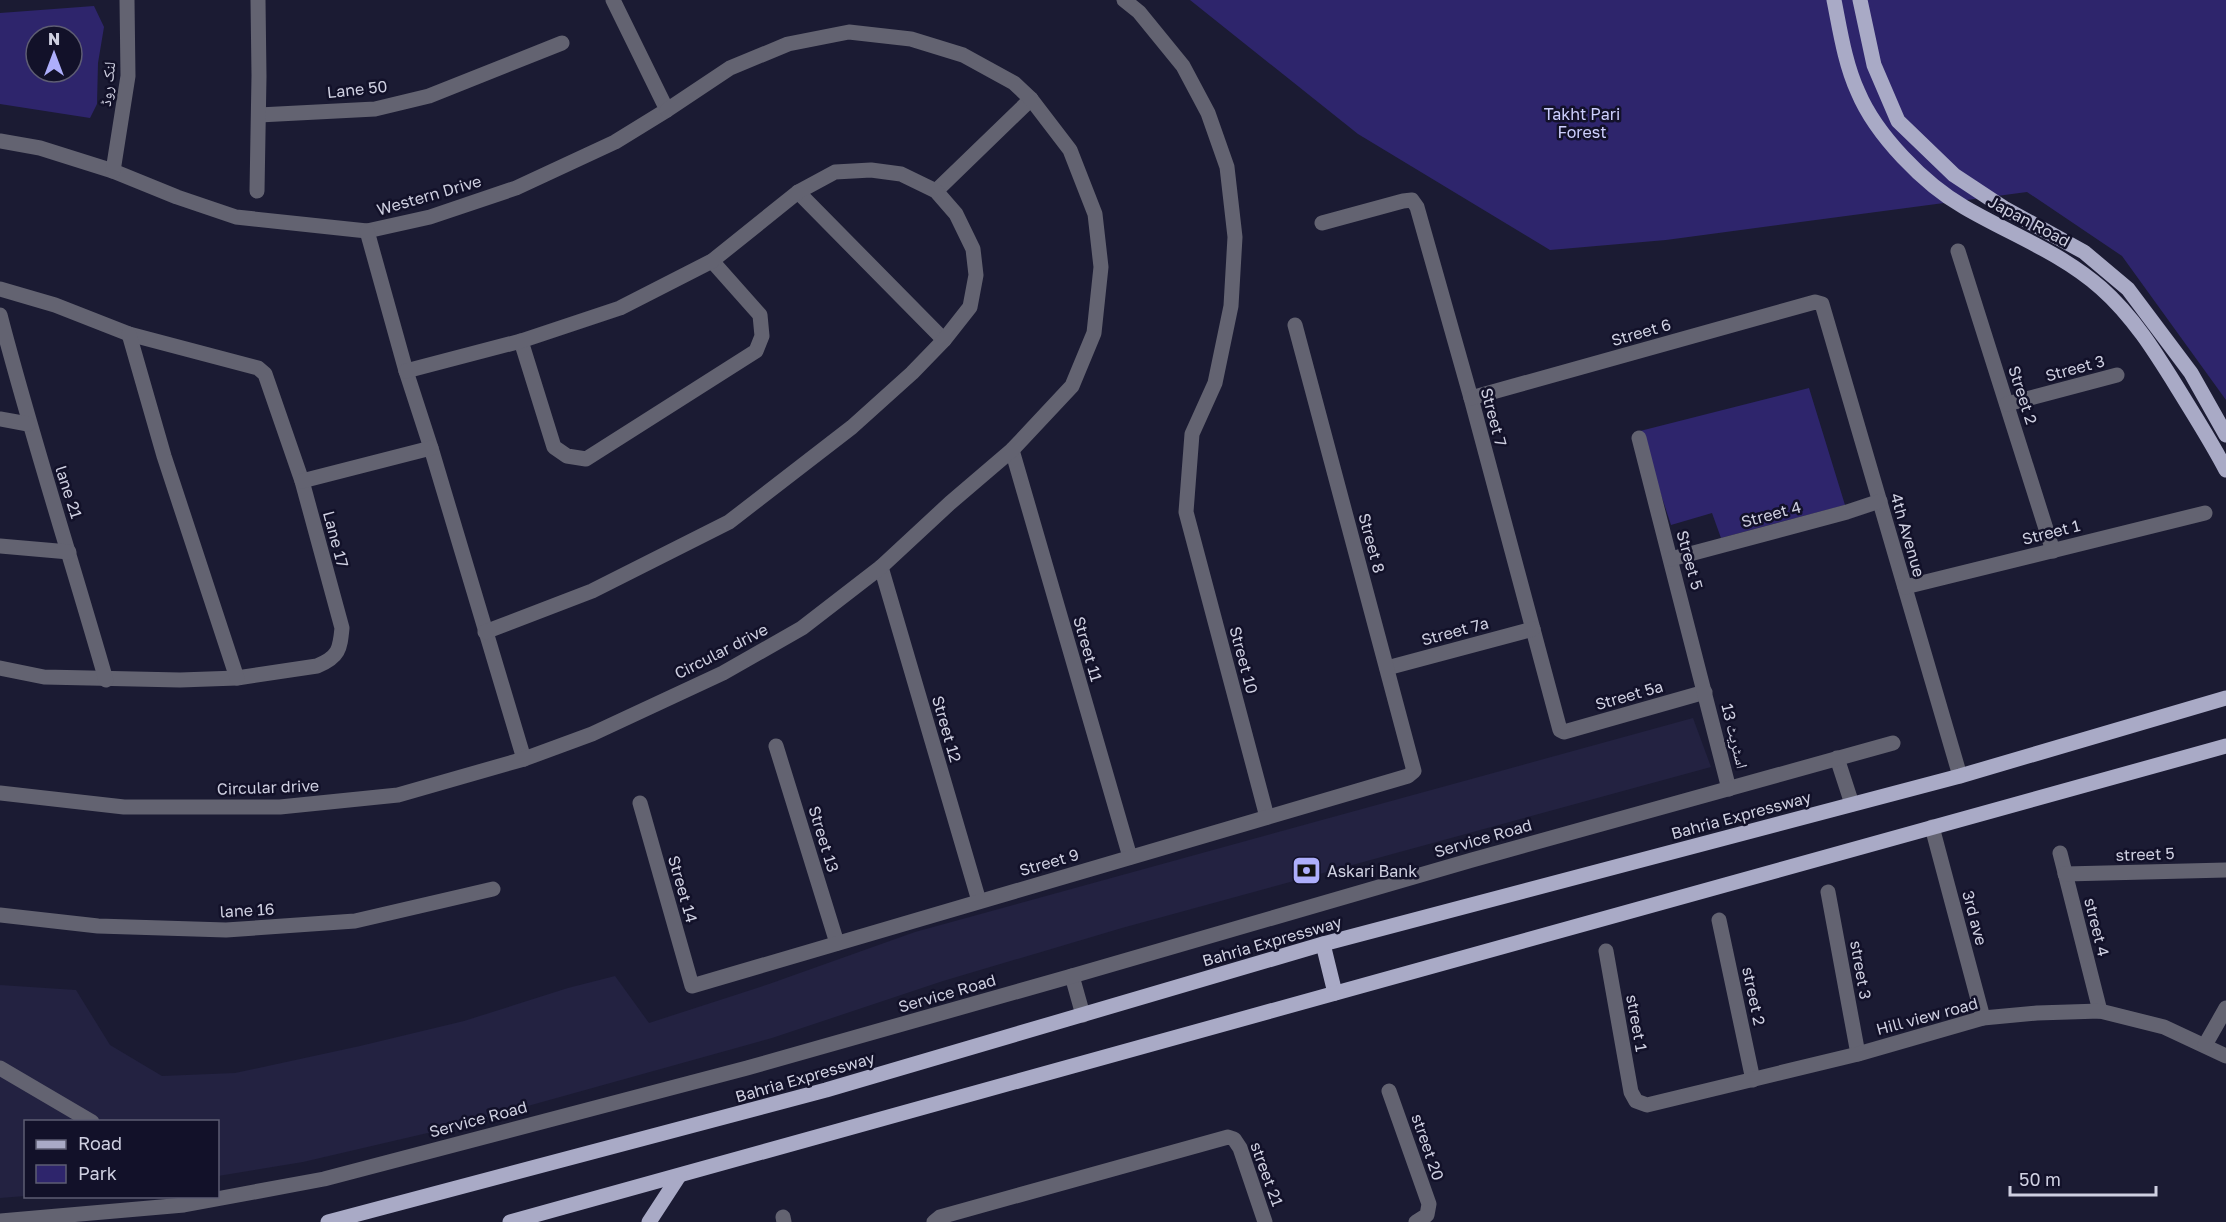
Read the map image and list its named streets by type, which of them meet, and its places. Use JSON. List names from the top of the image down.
{
  "streets": {
    "main road": ["Japan Road", "Bahria Expressway"],
    "street": [
      "لنک روڈ",
      "Lane 50",
      "Western Drive",
      "Street 6",
      "Street 3",
      "Street 2",
      "Street 7",
      "lane 21",
      "Street 4",
      "Street 1",
      "4th Avenue",
      "Lane 17",
      "Street 8",
      "Street 5",
      "Street 7a",
      "Street 11",
      "Circular drive",
      "Street 10",
      "Street 5a",
      "Street 12",
      "اسٹریٹ 13",
      "Service Road",
      "Street 13",
      "street 5",
      "Street 9",
      "Street 14",
      "lane 16",
      "3rd ave",
      "street 4",
      "street 3",
      "street 2",
      "Hill view road",
      "street 1",
      "street 20",
      "street 21"
    ]
  },
  "crossings": [
    ["لنک روڈ", "Western Drive"],
    ["Western Drive", "Circular drive"],
    ["Street 6", "Street 7"],
    ["Street 6", "4th Avenue"],
    ["Street 3", "Street 2"],
    ["Street 2", "Street 1"],
    ["Street 7", "Street 7a"],
    ["Street 7", "Street 5a"],
    ["lane 21", "Lane 17"],
    ["Street 4", "4th Avenue"],
    ["Street 4", "Street 5"],
    ["Street 1", "4th Avenue"],
    ["4th Avenue", "Bahria Expressway"],
    ["Street 8", "Street 7a"],
    ["Street 8", "Street 9"],
    ["Street 5", "Street 5a"],
    ["Street 5", "اسٹریٹ 13"],
    ["Street 11", "Circular drive"],
    ["Street 11", "Street 9"],
    ["Circular drive", "Street 12"],
    ["Street 10", "Street 9"],
    ["Street 5a", "اسٹریٹ 13"],
    ["Street 12", "Street 9"],
    ["اسٹریٹ 13", "Service Road"],
    ["Street 13", "Street 9"],
    ["street 5", "street 4"],
    ["Street 9", "Street 14"],
    ["3rd ave", "Hill view road"],
    ["street 4", "Hill view road"],
    ["street 3", "Hill view road"],
    ["street 2", "Hill view road"],
    ["Hill view road", "street 1"]
  ],
  "parks": ["Takht Pari Forest"],
  "places": {
    "bank": ["Askari Bank"]
  },
  "legend": ["Road", "Park"],
  "scale_bar": "50 m",
  "north": "top"
}
